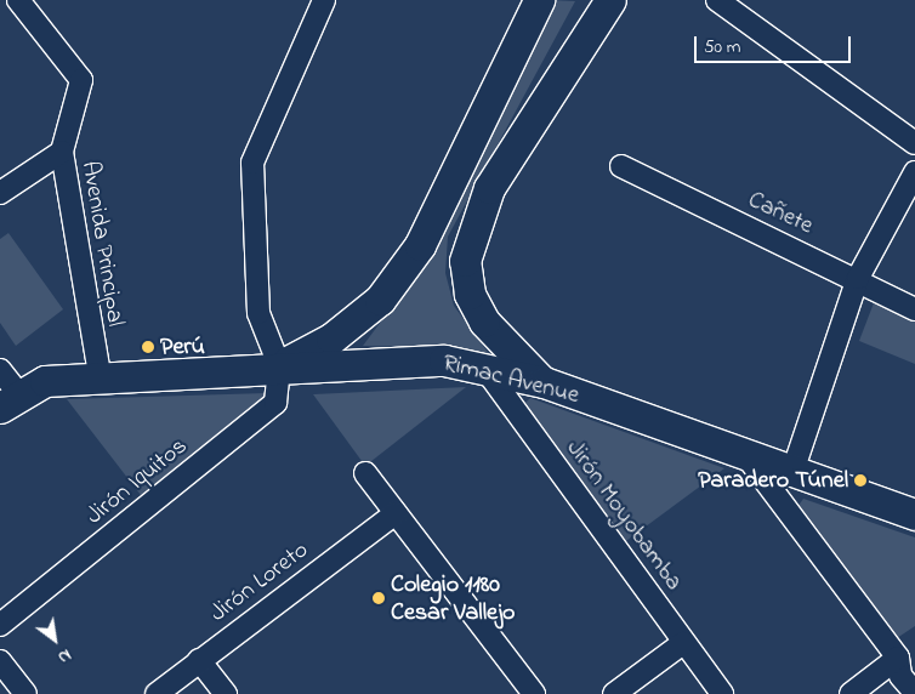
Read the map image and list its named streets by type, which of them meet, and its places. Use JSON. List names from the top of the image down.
{
  "streets": {
    "main road": ["Rimac Avenue"],
    "street": [
      "Cañete",
      "Avenida Principal",
      "Jirón Iquitos",
      "Jirón Moyobamba",
      "Jirón Loreto"
    ]
  },
  "crossings": [
    ["Avenida Principal", "Rimac Avenue"],
    ["Rimac Avenue", "Jirón Iquitos"],
    ["Rimac Avenue", "Jirón Moyobamba"]
  ],
  "places": ["Perú", "Paradero Túnel", "Colegio 1180 Cesar Vallejo"],
  "scale_bar": "50 m",
  "north": "bottom right"
}
